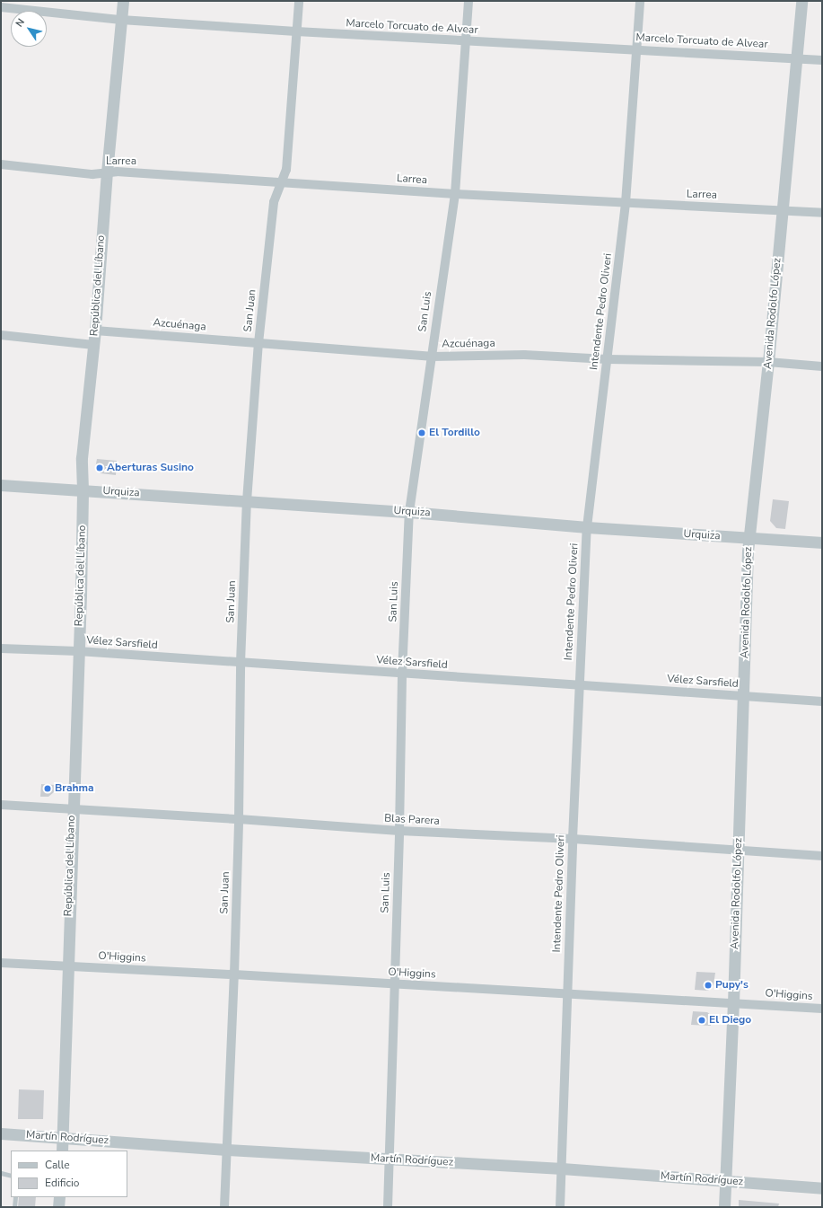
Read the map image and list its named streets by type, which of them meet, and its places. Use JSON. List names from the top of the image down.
{
  "streets": {
    "street": [
      "Marcelo Torcuato de Alvear",
      "Larrea",
      "República del Líbano",
      "San Juan",
      "San Luis",
      "Intendente Pedro Oliveri",
      "Avenida Rodolfo López",
      "Azcuénaga",
      "Urquiza",
      "Vélez Sarsfield",
      "Blas Parera",
      "O'Higgins",
      "Martín Rodríguez"
    ]
  },
  "crossings": [
    ["Marcelo Torcuato de Alvear", "República del Líbano"],
    ["Marcelo Torcuato de Alvear", "San Juan"],
    ["Marcelo Torcuato de Alvear", "San Luis"],
    ["Marcelo Torcuato de Alvear", "Intendente Pedro Oliveri"],
    ["Marcelo Torcuato de Alvear", "Avenida Rodolfo López"],
    ["Larrea", "República del Líbano"],
    ["Larrea", "San Juan"],
    ["Larrea", "San Luis"],
    ["Larrea", "Intendente Pedro Oliveri"],
    ["Larrea", "Avenida Rodolfo López"],
    ["República del Líbano", "Azcuénaga"],
    ["República del Líbano", "Urquiza"],
    ["República del Líbano", "Vélez Sarsfield"],
    ["República del Líbano", "Blas Parera"],
    ["República del Líbano", "O'Higgins"],
    ["República del Líbano", "Martín Rodríguez"],
    ["San Juan", "Azcuénaga"],
    ["San Juan", "Urquiza"],
    ["San Juan", "Vélez Sarsfield"],
    ["San Juan", "Blas Parera"],
    ["San Juan", "O'Higgins"],
    ["San Juan", "Martín Rodríguez"],
    ["San Luis", "Azcuénaga"],
    ["San Luis", "Urquiza"],
    ["San Luis", "Vélez Sarsfield"],
    ["San Luis", "Blas Parera"],
    ["San Luis", "O'Higgins"],
    ["San Luis", "Martín Rodríguez"],
    ["Intendente Pedro Oliveri", "Azcuénaga"],
    ["Intendente Pedro Oliveri", "Urquiza"],
    ["Intendente Pedro Oliveri", "Vélez Sarsfield"],
    ["Intendente Pedro Oliveri", "Blas Parera"],
    ["Intendente Pedro Oliveri", "O'Higgins"],
    ["Intendente Pedro Oliveri", "Martín Rodríguez"],
    ["Avenida Rodolfo López", "Azcuénaga"],
    ["Avenida Rodolfo López", "Urquiza"],
    ["Avenida Rodolfo López", "Vélez Sarsfield"],
    ["Avenida Rodolfo López", "Blas Parera"],
    ["Avenida Rodolfo López", "O'Higgins"],
    ["Avenida Rodolfo López", "Martín Rodríguez"]
  ],
  "places": [
    "El Tordillo",
    "Aberturas Susino",
    "Brahma",
    "Pupy's",
    "El Diego"
  ],
  "legend": ["Calle", "Edificio"],
  "north": "top left"
}
